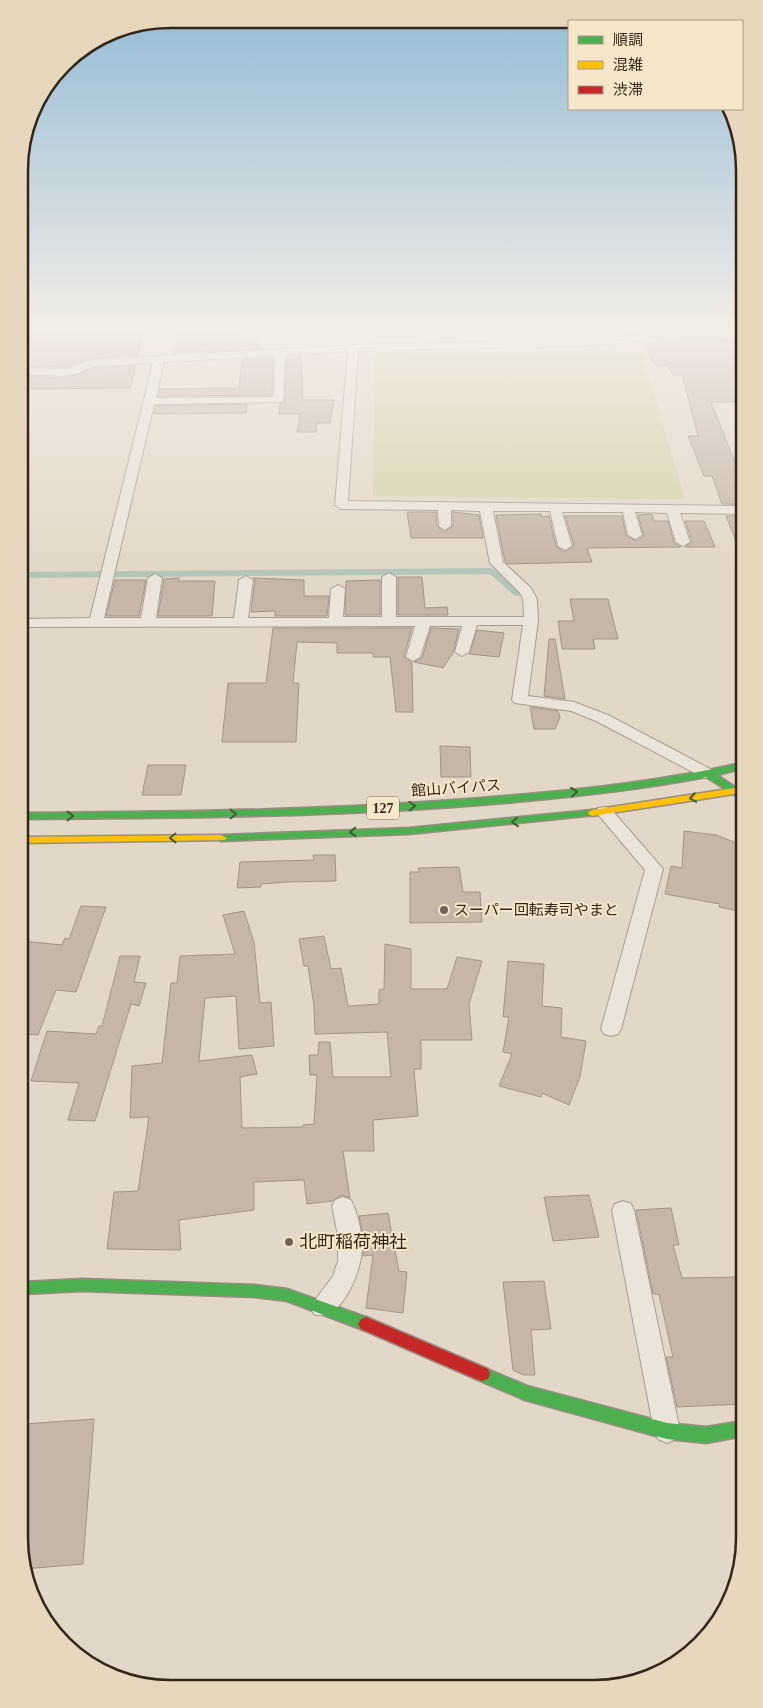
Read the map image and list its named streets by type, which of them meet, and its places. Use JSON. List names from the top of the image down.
{
  "streets": {
    "main road": ["館山バイパス", "127"]
  },
  "places": ["スーパー回転寿司やまと", "北町稲荷神社"],
  "legend": ["順調", "混雑", "渋滞"]
}
